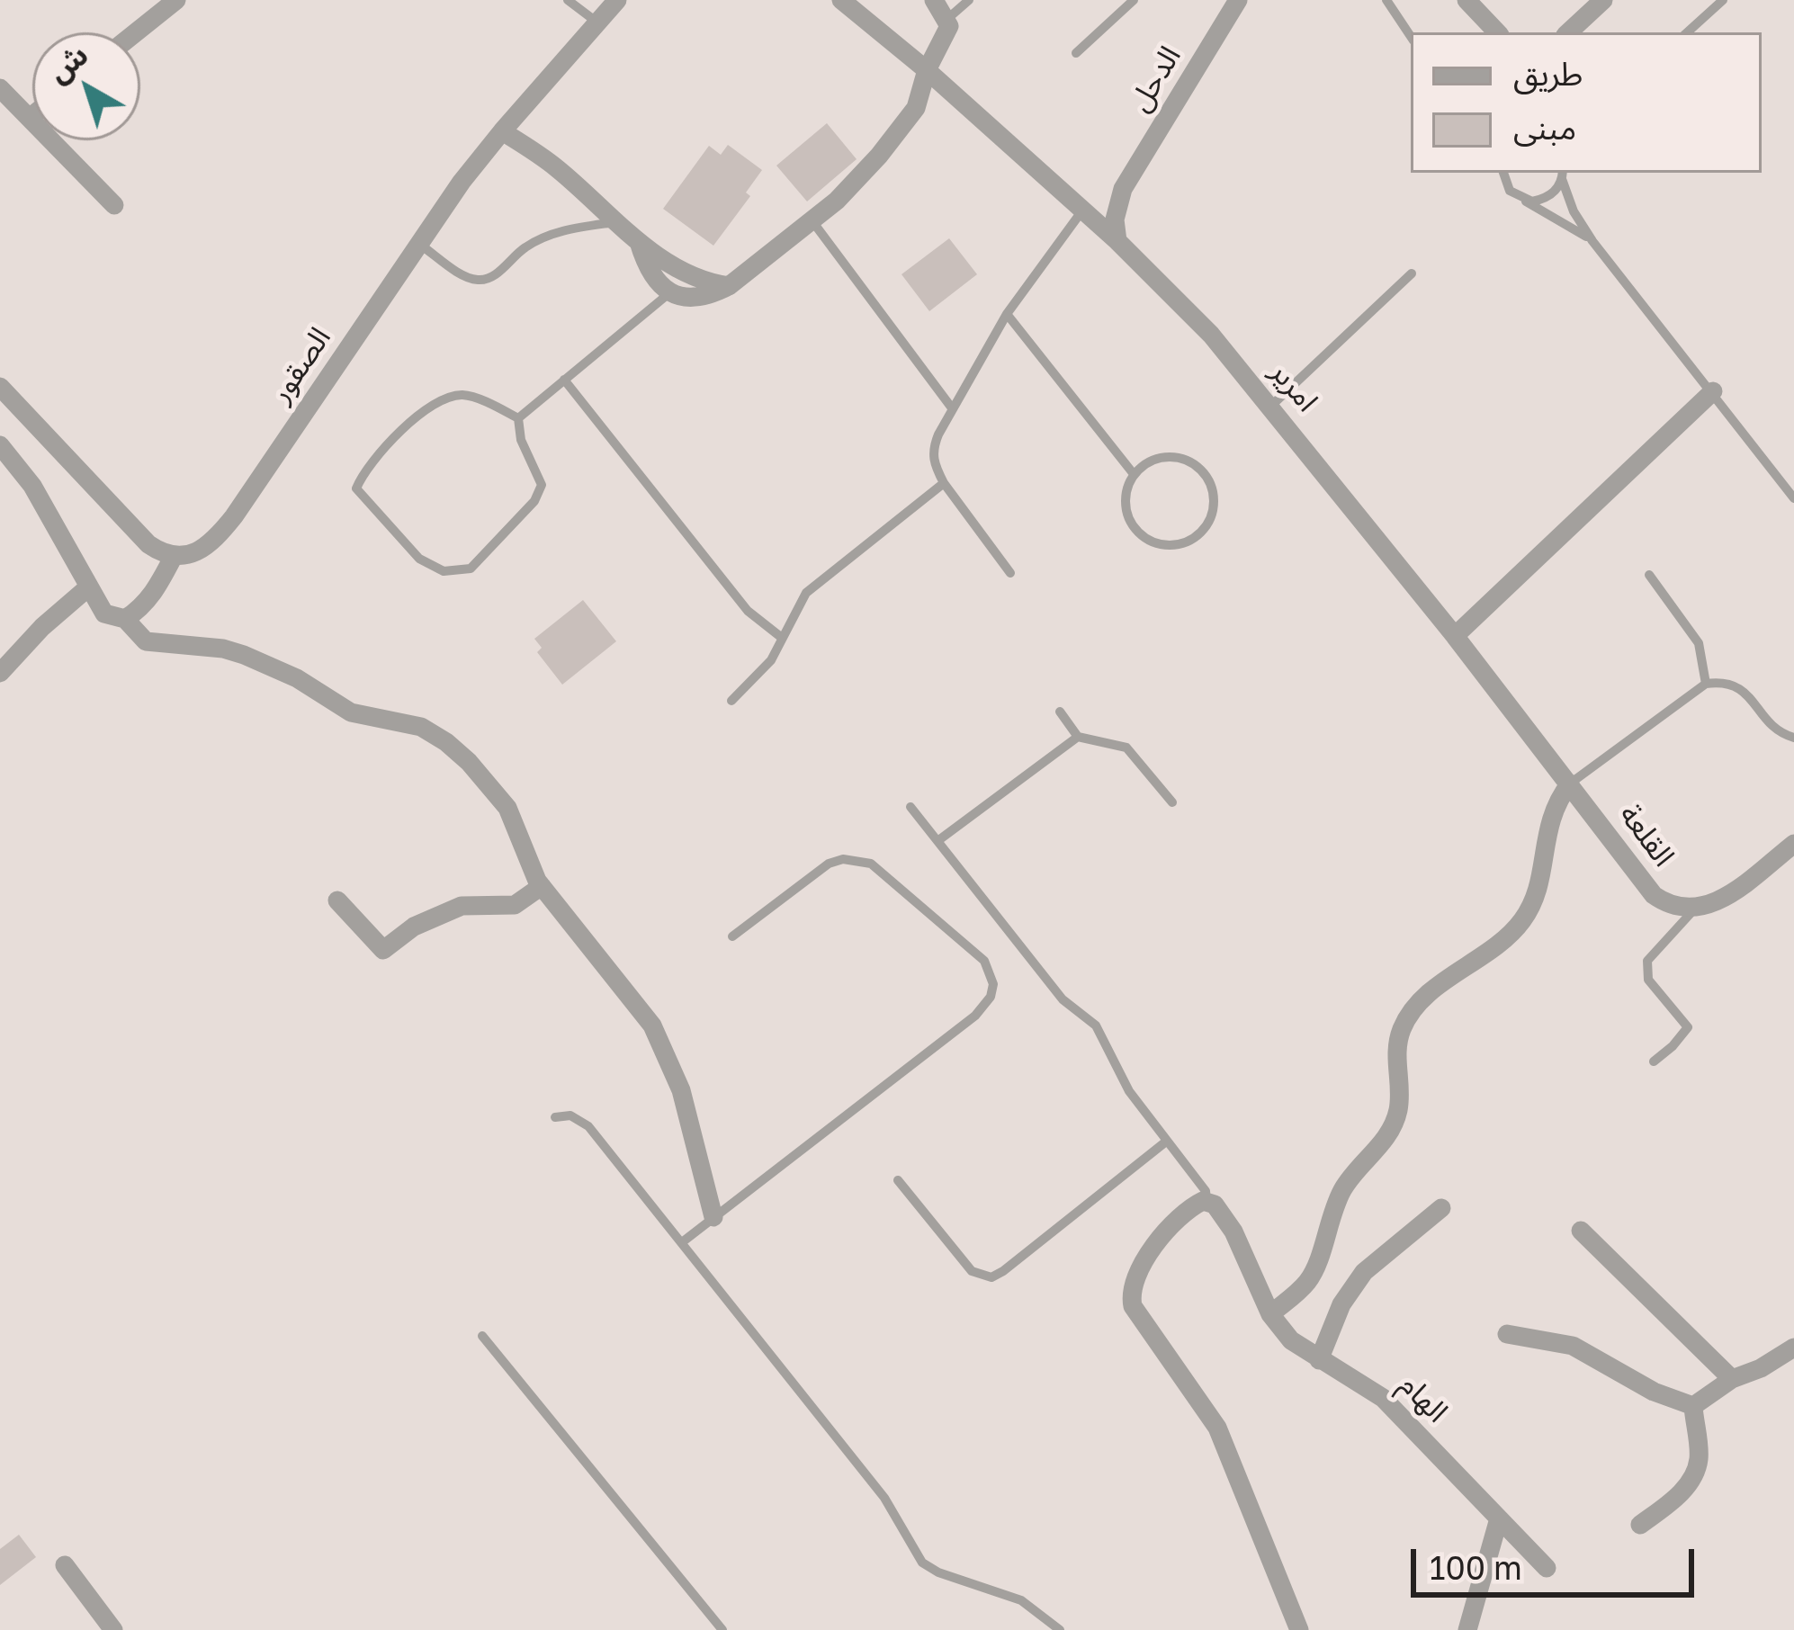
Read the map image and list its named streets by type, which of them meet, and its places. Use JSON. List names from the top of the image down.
{
  "streets": {
    "street": [
      "الدحل",
      "الصقور",
      "امرير",
      "القلعة",
      "الهام"
    ]
  },
  "crossings": [
    ["امرير", "القلعة"]
  ],
  "legend": ["طريق", "مبنى"],
  "scale_bar": "100 m",
  "north": "top left"
}
